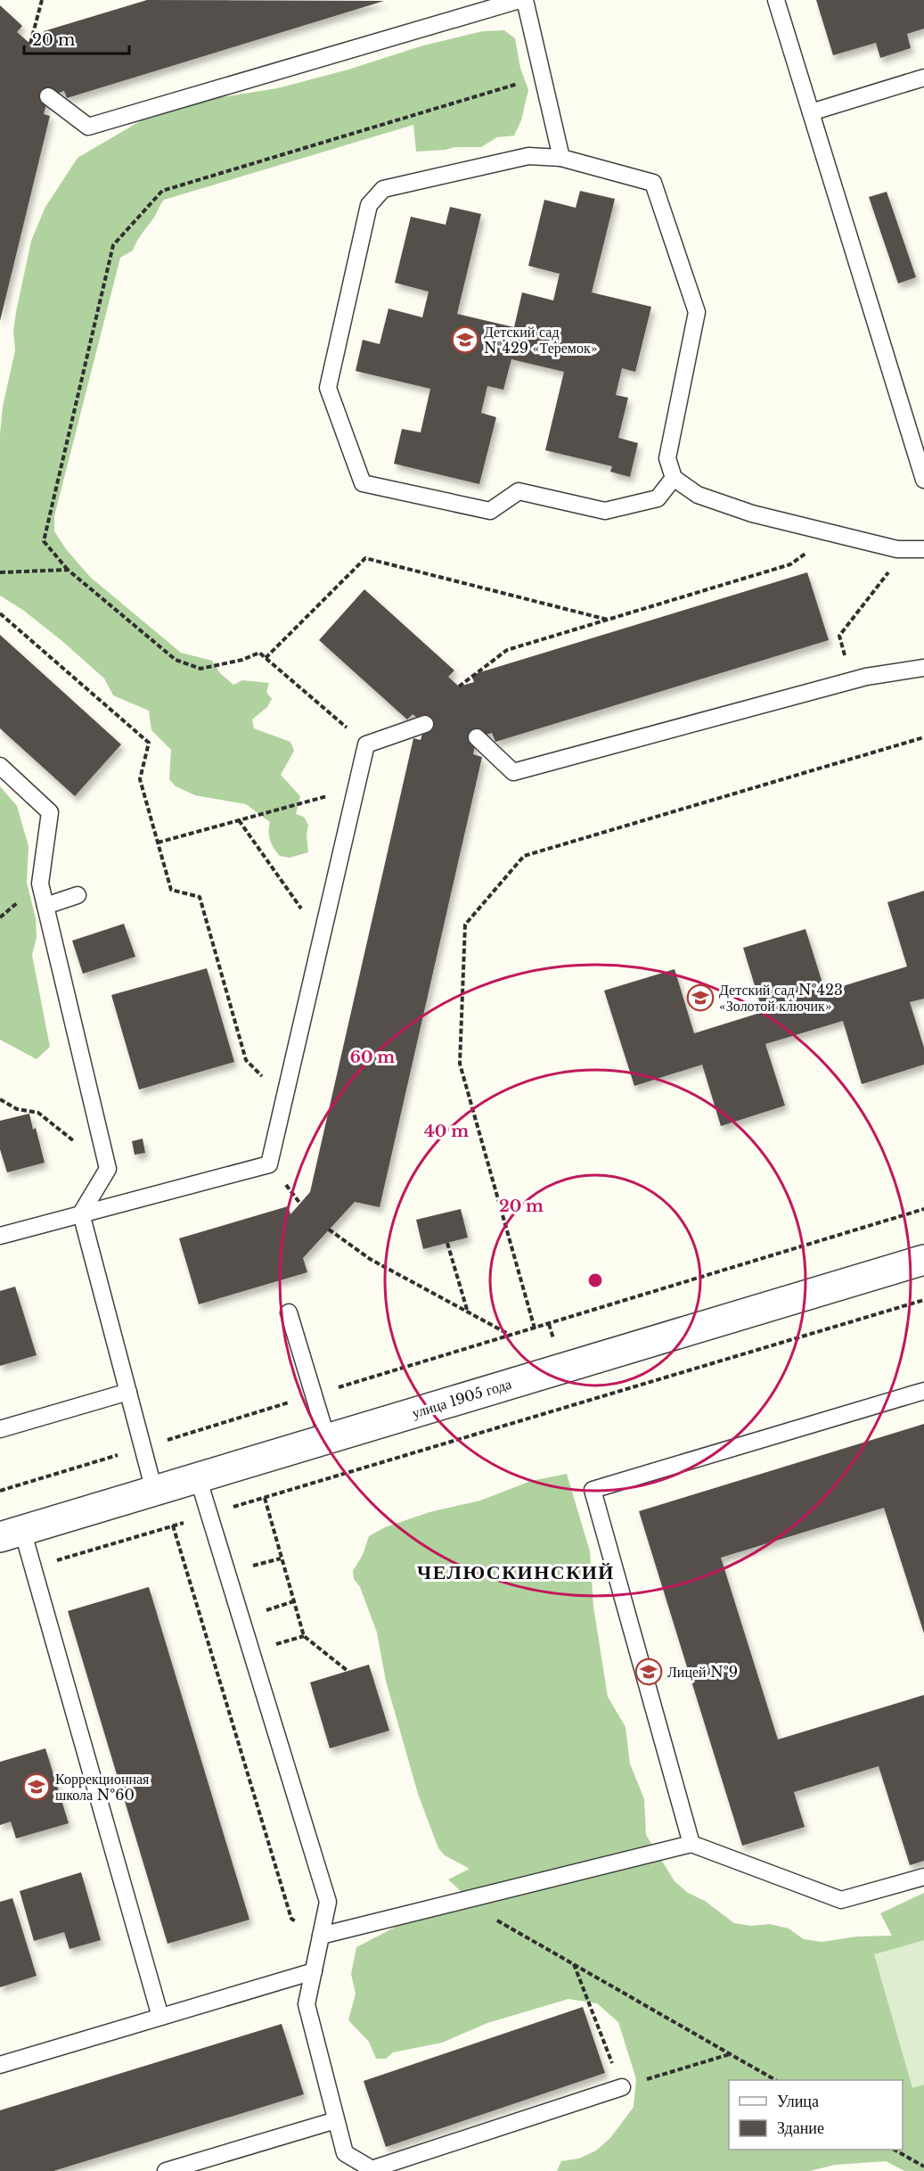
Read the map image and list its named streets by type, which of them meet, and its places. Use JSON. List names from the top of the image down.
{
  "streets": {
    "street": ["улица 1905 года"]
  },
  "districts": ["ЧЕЛЮСКИНСКИЙ"],
  "places": {
    "school or university": [
      "Детский сад №429 «Теремок»",
      "Детский сад №423 «Золотой ключик»",
      "Лицей №9",
      "Коррекционная школа №60"
    ]
  },
  "legend": ["Улица", "Здание"],
  "scale_bar": "20 m",
  "rings": ["60 m", "40 m", "20 m"]
}
